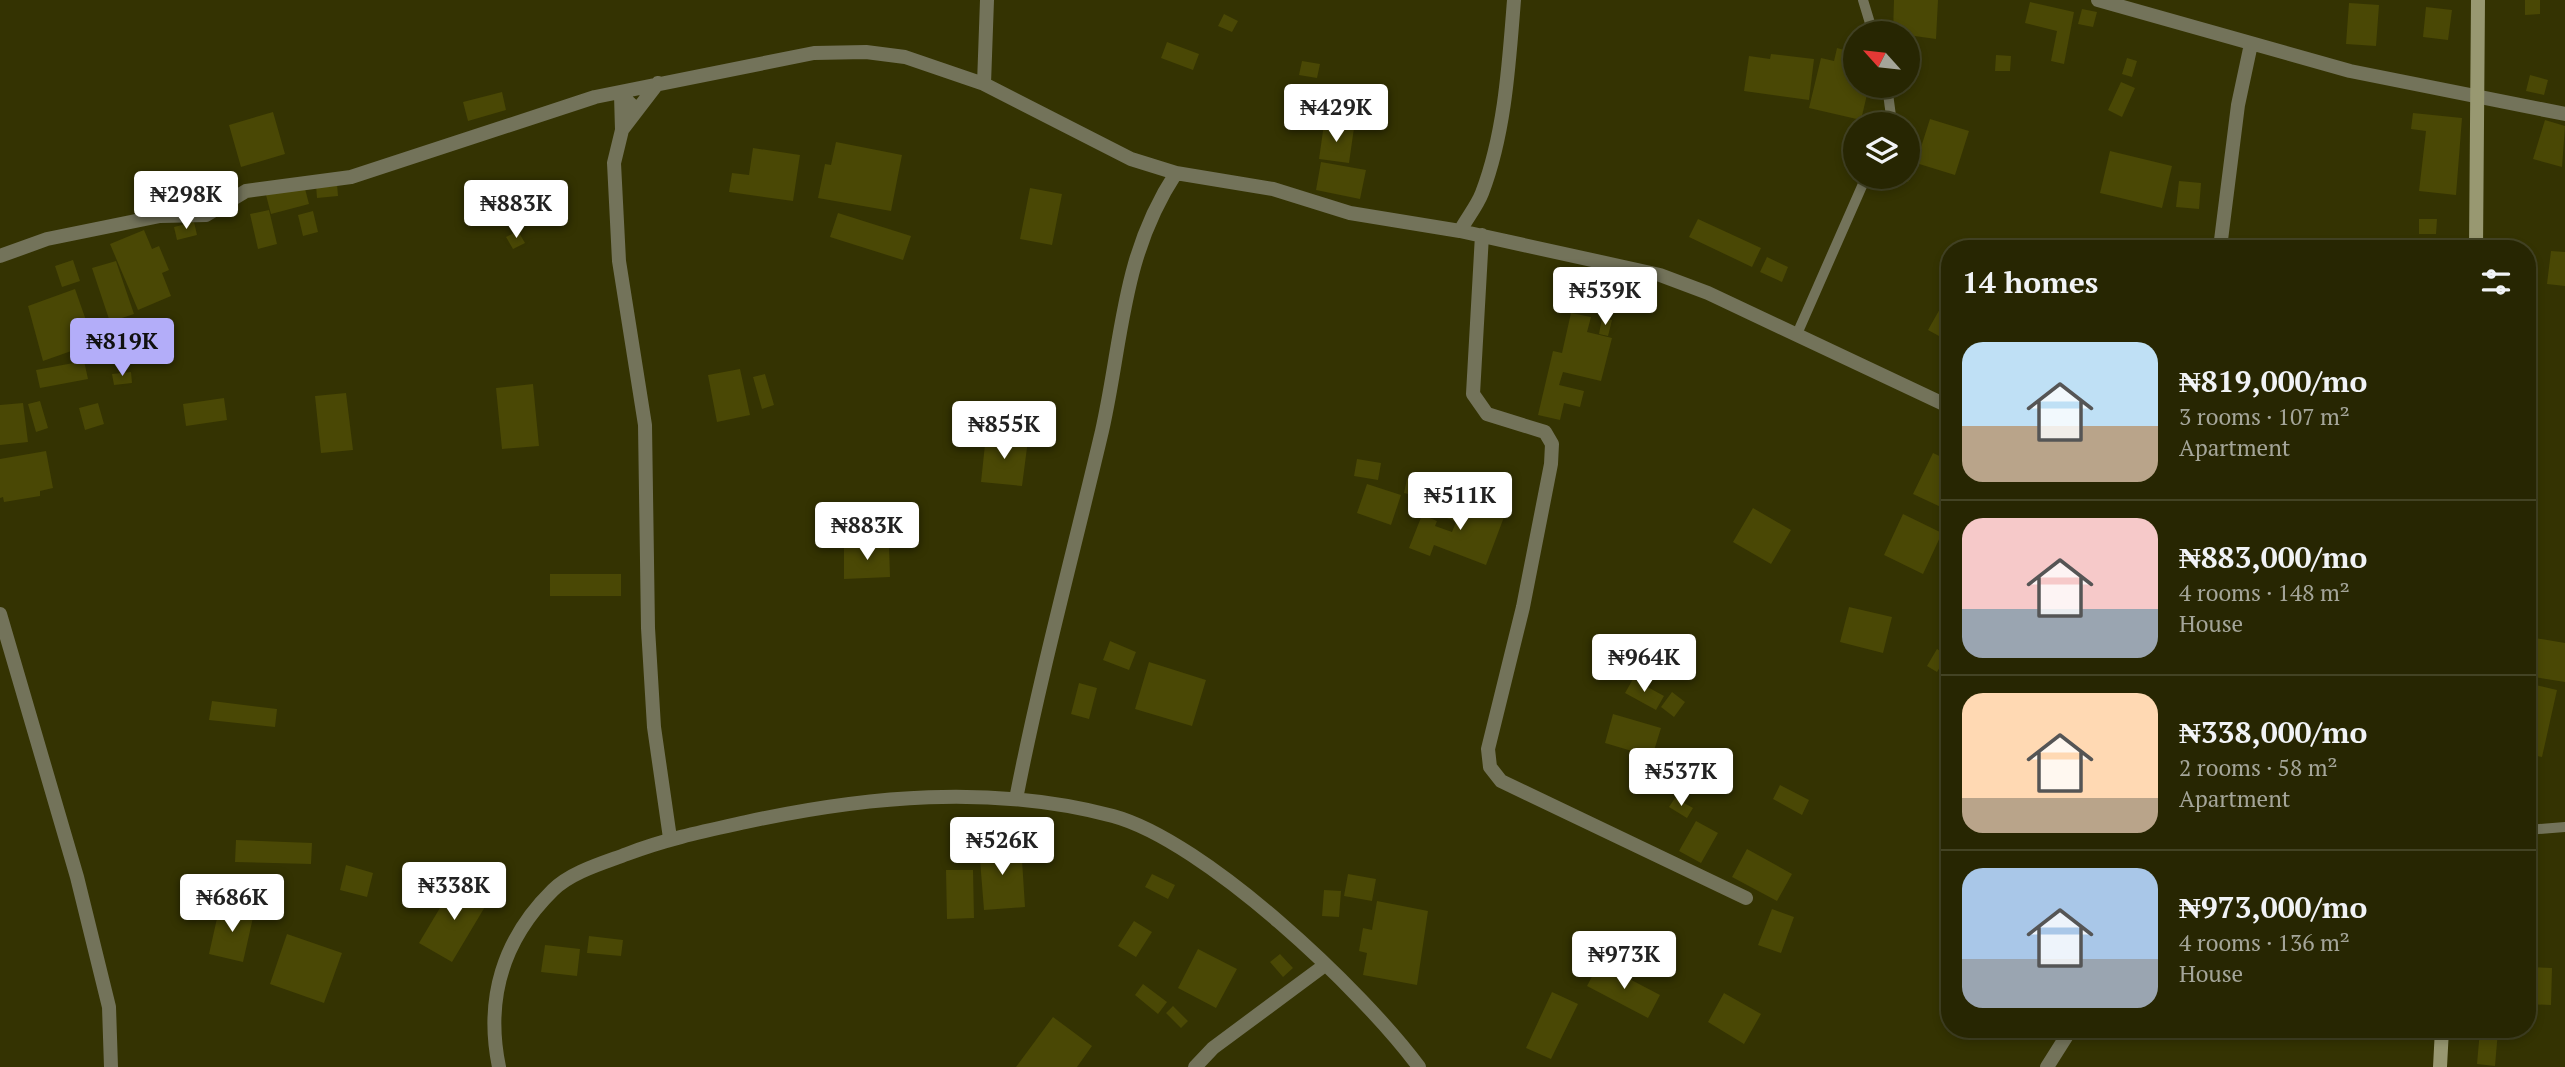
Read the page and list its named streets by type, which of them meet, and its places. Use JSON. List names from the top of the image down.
{
  "north": "top left",
  "page": {
    "price": [
      "₦429K",
      "₦298K",
      "₦883K",
      "₦539K",
      "₦819K",
      "₦855K",
      "₦511K",
      "₦883K",
      "₦964K",
      "₦537K",
      "₦526K",
      "₦338K",
      "₦686K",
      "₦973K"
    ],
    "heading": "14 homes",
    "list": [
      {
        "name": "₦819,000/mo",
        "note": "3 rooms · 107 m² · Apartment"
      },
      {
        "name": "₦883,000/mo",
        "note": "4 rooms · 148 m² · House"
      },
      {
        "name": "₦338,000/mo",
        "note": "2 rooms · 58 m² · Apartment"
      },
      {
        "name": "₦973,000/mo",
        "note": "4 rooms · 136 m² · House"
      }
    ]
  }
}
